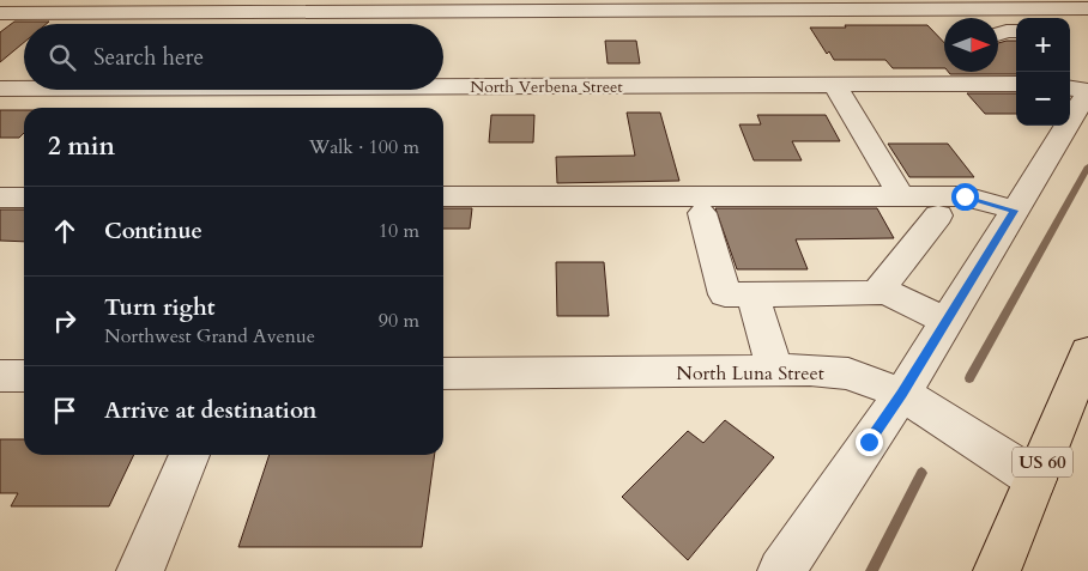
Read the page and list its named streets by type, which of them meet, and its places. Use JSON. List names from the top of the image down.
{
  "streets": {
    "highway": ["US 60"],
    "street": ["North Verbena Street", "North Luna Street"]
  },
  "crossings": [
    ["North Luna Street", "US 60"]
  ],
  "north": "right",
  "page": {
    "map_buttons": ["+", "−"],
    "search": "Search here",
    "heading": ["2 min", "Walk · 100 m"],
    "list": [
      ["Continue", "10 m"],
      ["Turn right", "Northwest Grand Avenue", "90 m"],
      "Arrive at destination"
    ]
  }
}
